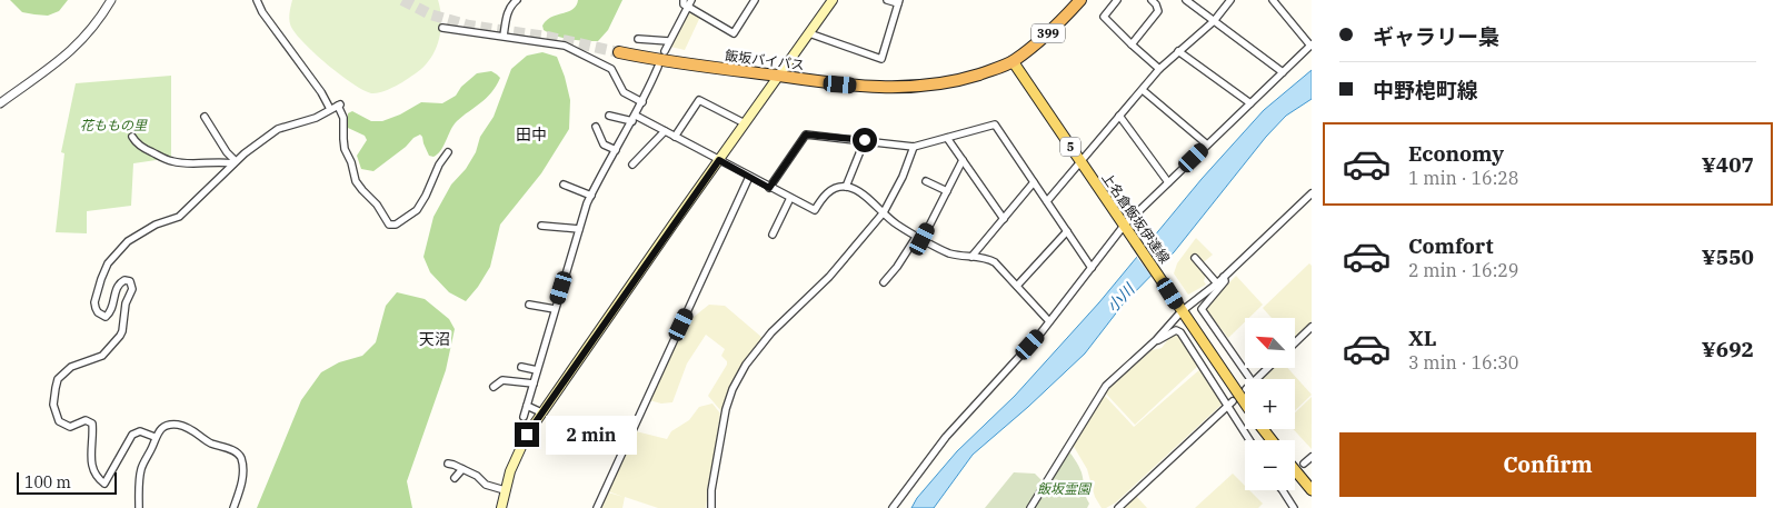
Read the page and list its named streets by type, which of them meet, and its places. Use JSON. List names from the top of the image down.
{
  "streets": {
    "highway": ["399", "飯坂バイパス"],
    "main road": ["5", "上名倉飯坂伊達線"]
  },
  "crossings": [
    ["飯坂バイパス", "上名倉飯坂伊達線"]
  ],
  "districts": ["田中", "天沼"],
  "water": ["小川"],
  "parks": ["花ももの里", "飯坂霊園"],
  "scale_bar": "100 m",
  "north": "top left",
  "page": {
    "banner": ["ギャラリー梟", "中野梍町線"],
    "list": [
      {
        "name": "Economy",
        "note": "1 min · 16:28",
        "value": "¥407"
      },
      {
        "name": "Comfort",
        "note": "2 min · 16:29",
        "value": "¥550"
      },
      {
        "name": "XL",
        "note": "3 min · 16:30",
        "value": "¥692"
      }
    ],
    "map_buttons": ["+", "−"],
    "bubble": "2 min",
    "buttons": "Confirm",
    "scale": "100 m"
  }
}
